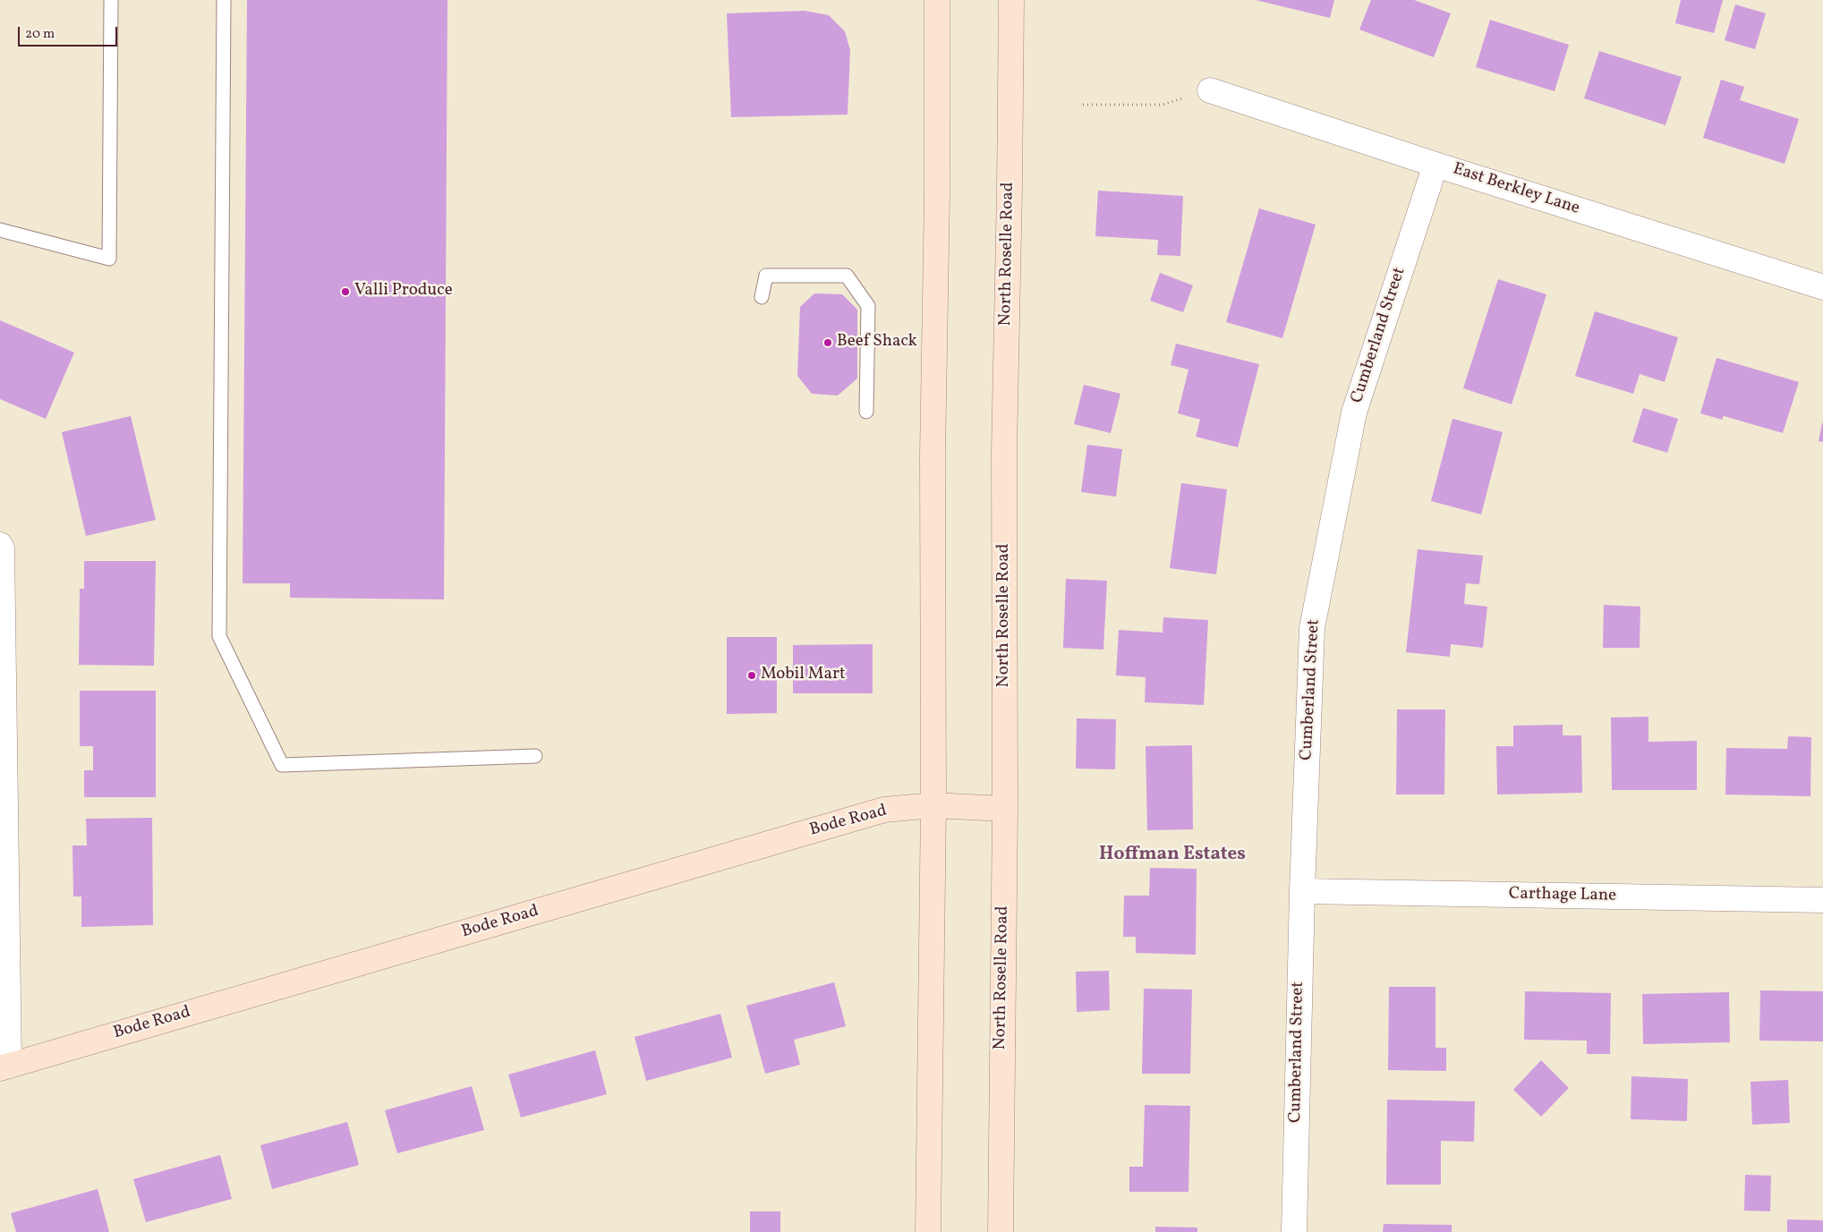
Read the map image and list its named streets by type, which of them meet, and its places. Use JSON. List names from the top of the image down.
{
  "streets": {
    "main road": ["North Roselle Road", "Bode Road"],
    "street": ["East Berkley Lane", "Cumberland Street", "Carthage Lane"]
  },
  "crossings": [
    ["East Berkley Lane", "Cumberland Street"],
    ["North Roselle Road", "Bode Road"],
    ["Cumberland Street", "Carthage Lane"]
  ],
  "districts": ["Hoffman Estates"],
  "places": ["Valli Produce", "Beef Shack", "Mobil Mart"],
  "scale_bar": "20 m"
}
